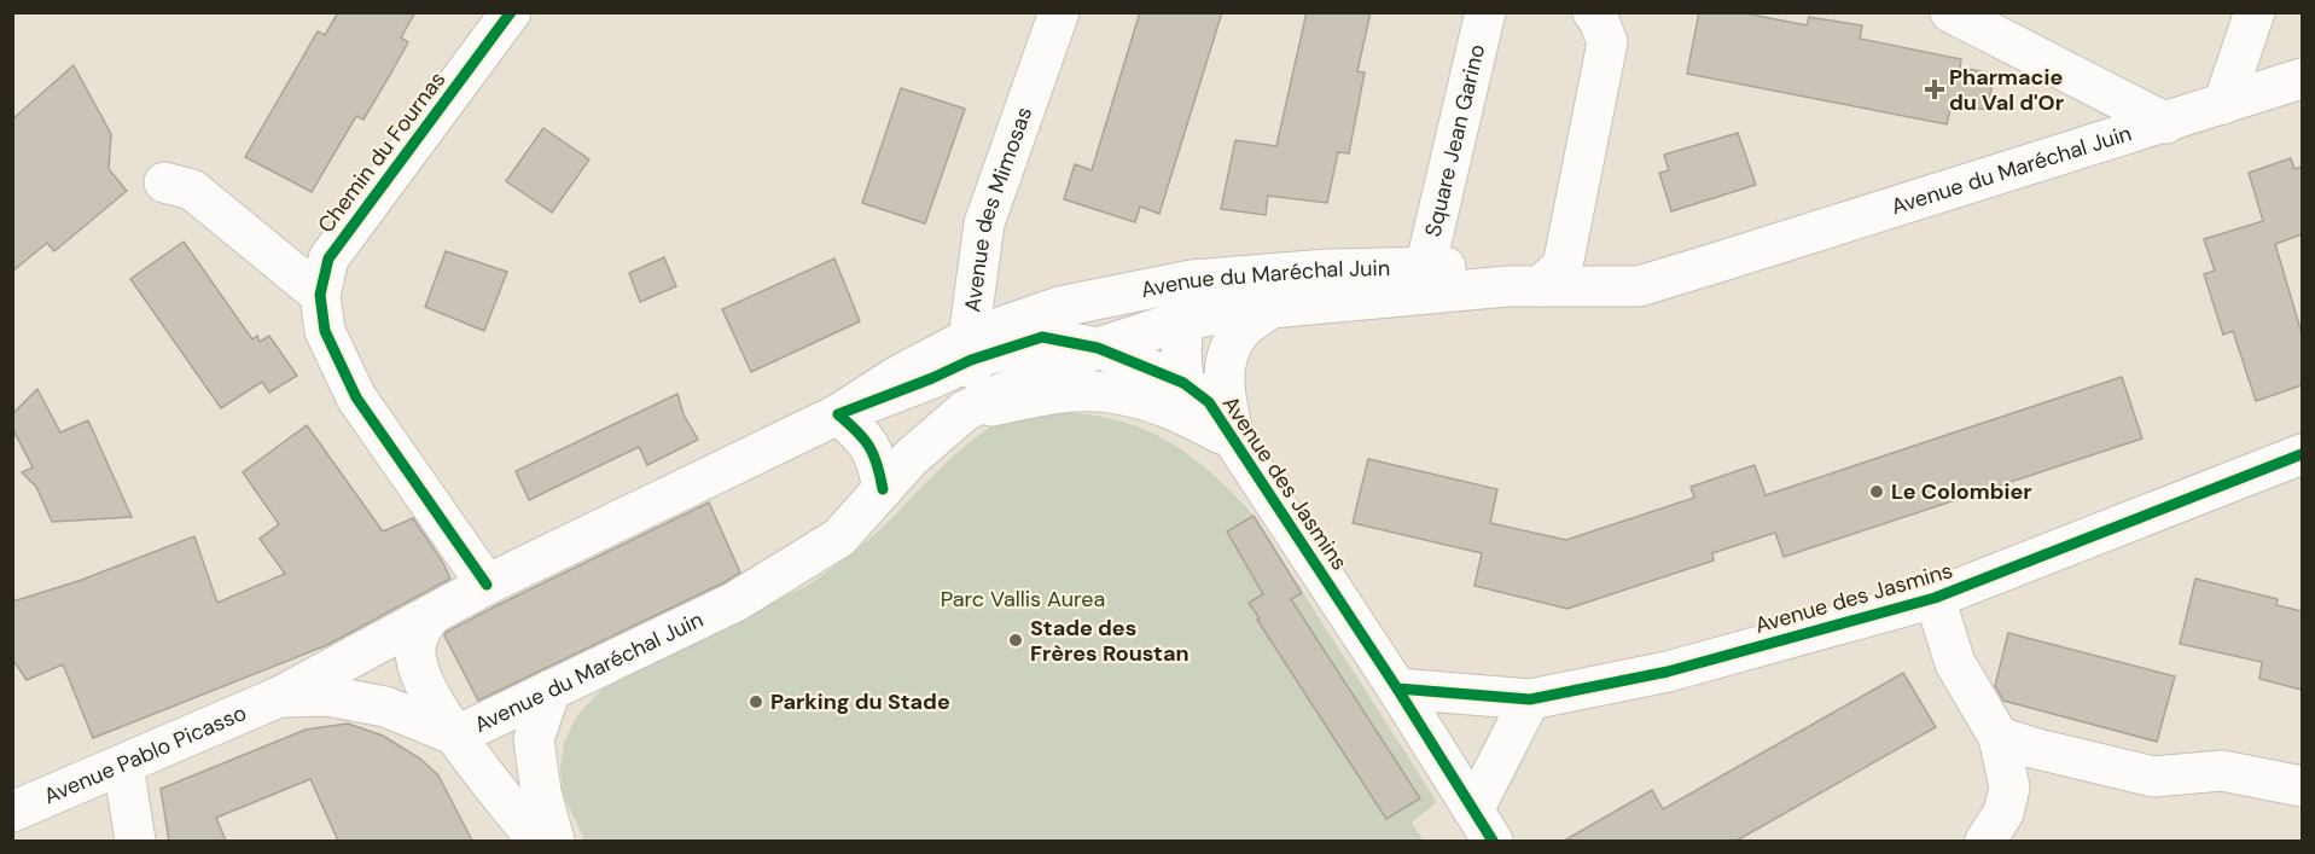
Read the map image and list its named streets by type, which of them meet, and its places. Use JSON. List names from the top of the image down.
{
  "streets": {
    "street": [
      "Square Jean Garino",
      "Chemin du Fournas",
      "Avenue du Maréchal Juin",
      "Avenue des Mimosas",
      "Avenue des Jasmins",
      "Avenue Pablo Picasso"
    ]
  },
  "crossings": [
    ["Square Jean Garino", "Avenue du Maréchal Juin"],
    ["Chemin du Fournas", "Avenue du Maréchal Juin"],
    ["Avenue du Maréchal Juin", "Avenue des Mimosas"],
    ["Avenue du Maréchal Juin", "Avenue des Jasmins"],
    ["Avenue du Maréchal Juin", "Avenue Pablo Picasso"],
    ["Avenue des Mimosas", "Avenue des Jasmins"]
  ],
  "parks": ["Parc Vallis Aurea"],
  "places": {
    "health": ["Pharmacie du Val d'Or"],
    "other": ["Le Colombier", "Stade des Frères Roustan", "Parking du Stade"]
  }
}
